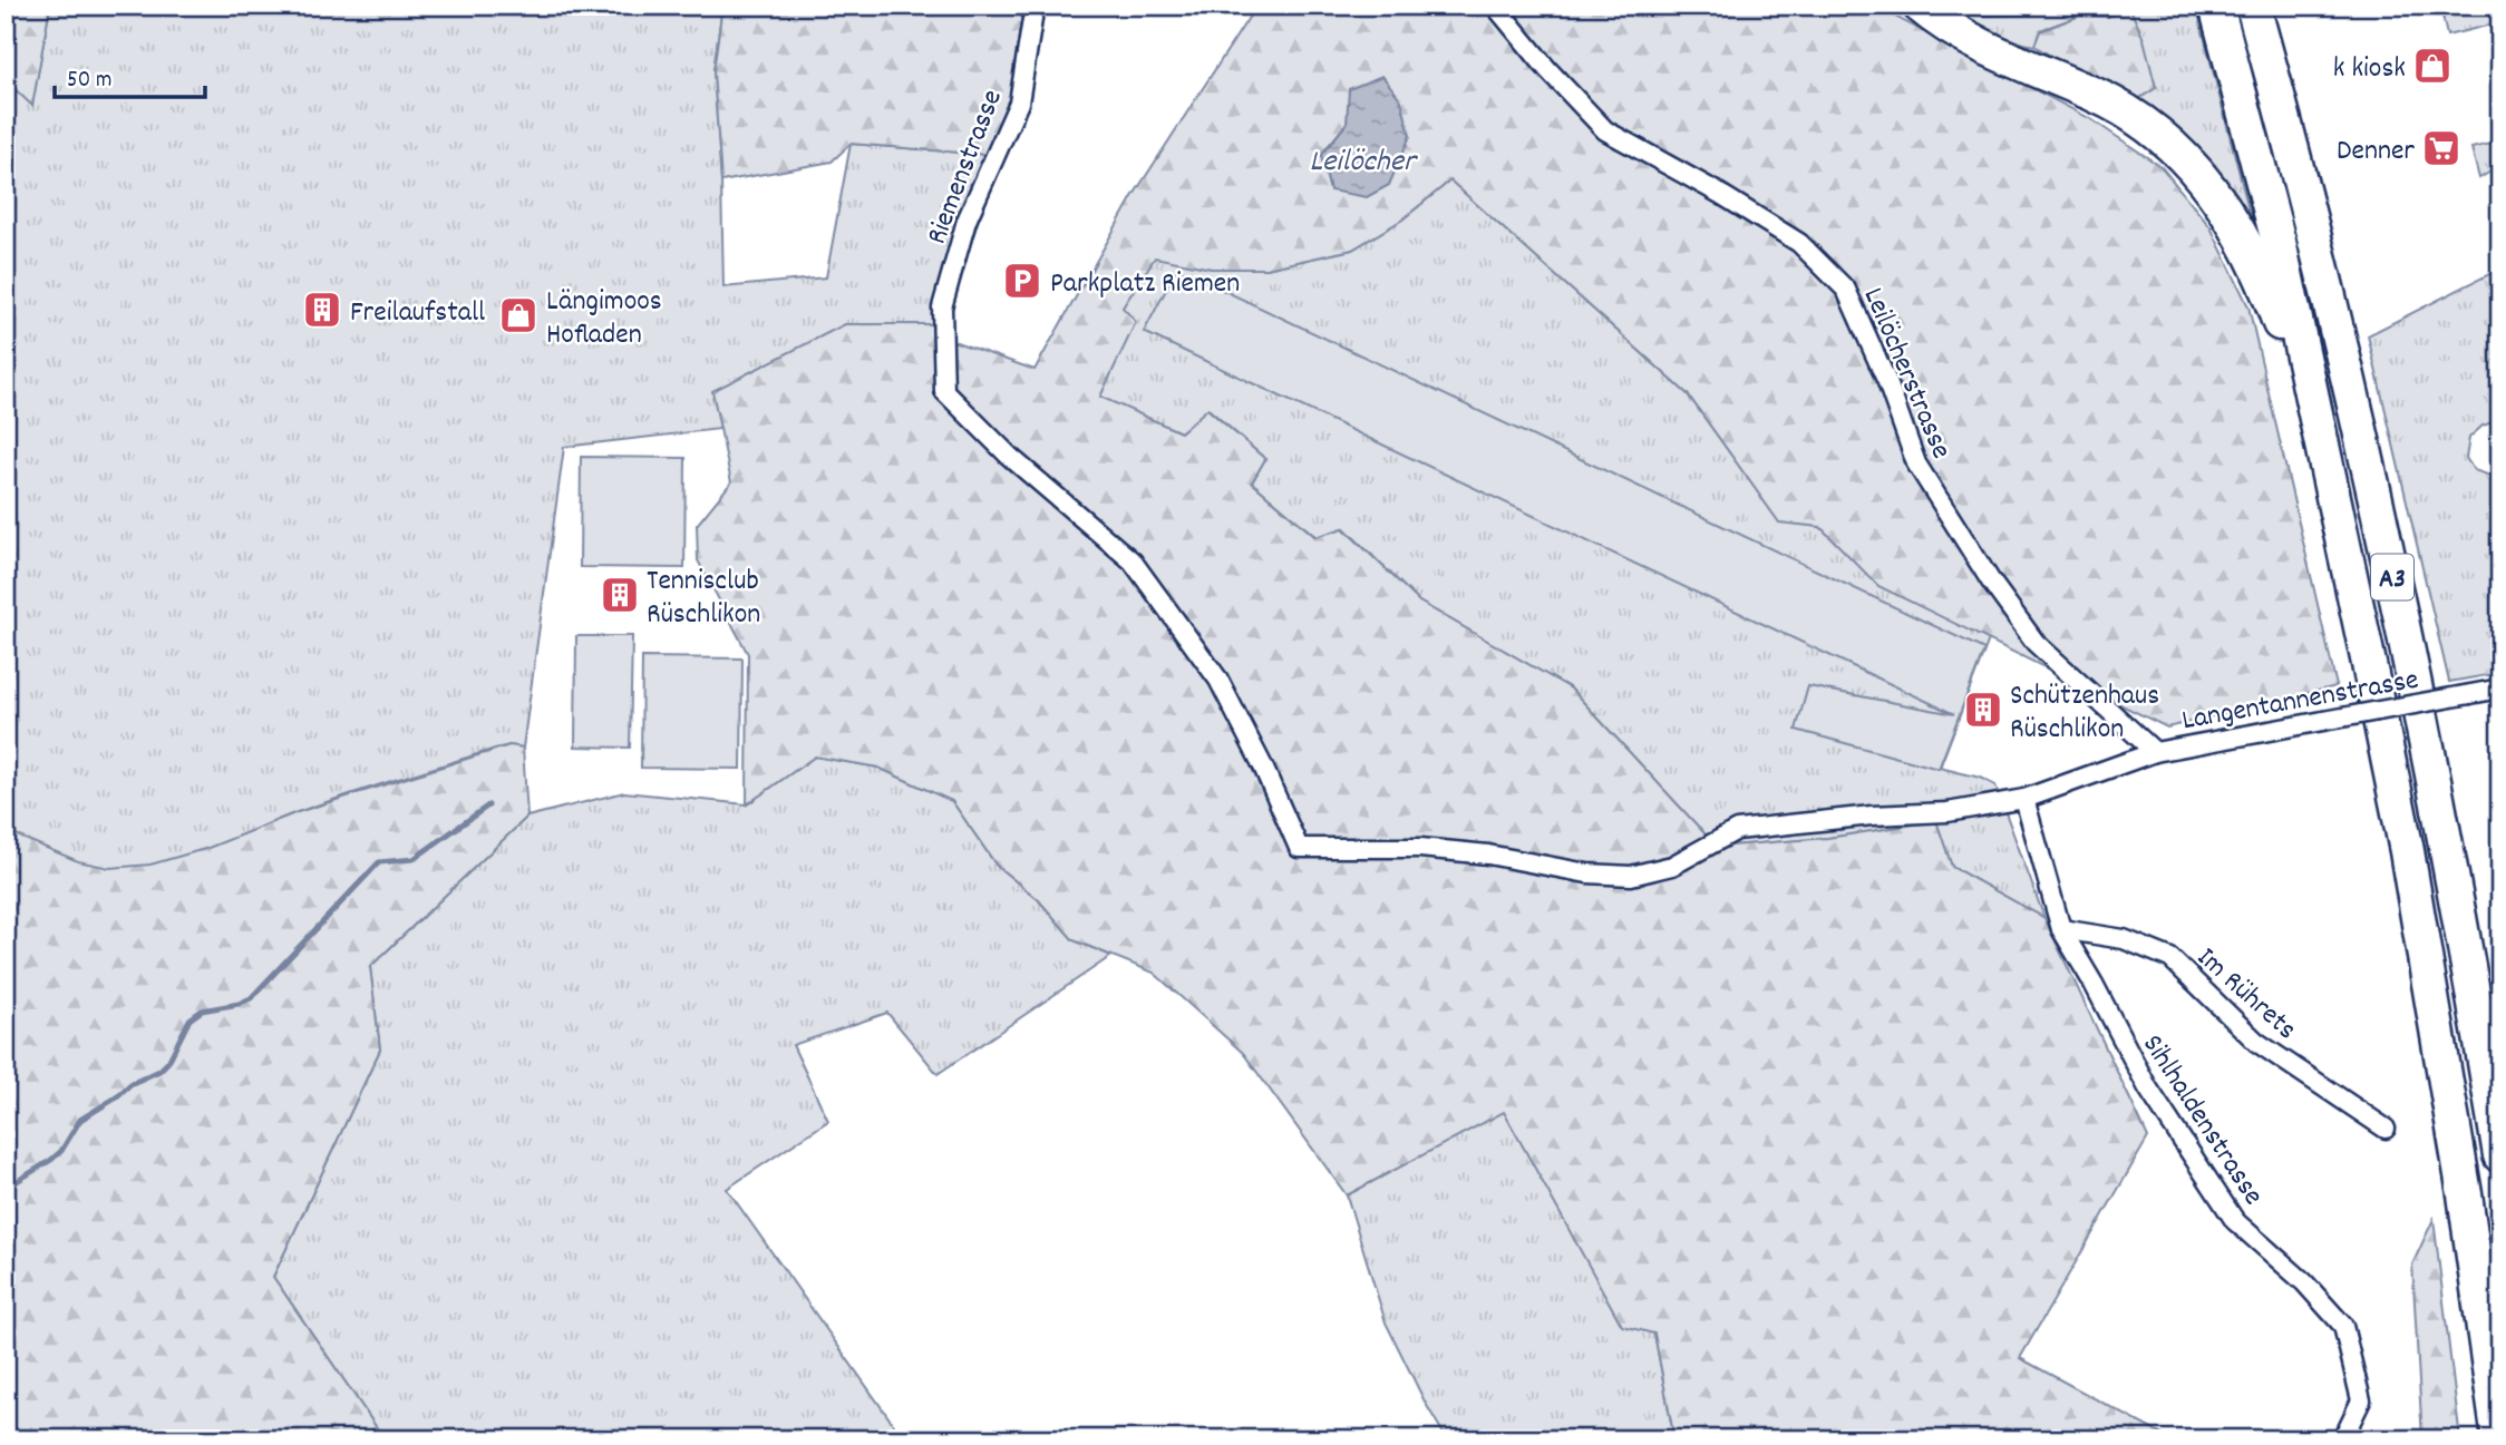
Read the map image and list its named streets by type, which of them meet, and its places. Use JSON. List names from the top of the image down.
{
  "streets": {
    "highway": ["A3"],
    "street": [
      "Riemenstrasse",
      "Leilöcherstrasse",
      "Langentannenstrasse",
      "Im Rührets",
      "Sihlhaldenstrasse"
    ]
  },
  "crossings": [
    ["Riemenstrasse", "Langentannenstrasse"],
    ["Leilöcherstrasse", "Langentannenstrasse"],
    ["Langentannenstrasse", "Sihlhaldenstrasse"],
    ["Im Rührets", "Sihlhaldenstrasse"]
  ],
  "water": ["Leilöcher"],
  "places": {
    "shop": ["k kiosk", "Längimoos Hofladen"],
    "supermarket": ["Denner"],
    "parking": ["Parkplatz Riemen"],
    "building": ["Freilaufstall", "Tennisclub Rüschlikon", "Schützenhaus Rüschlikon"]
  },
  "scale_bar": "50 m"
}
